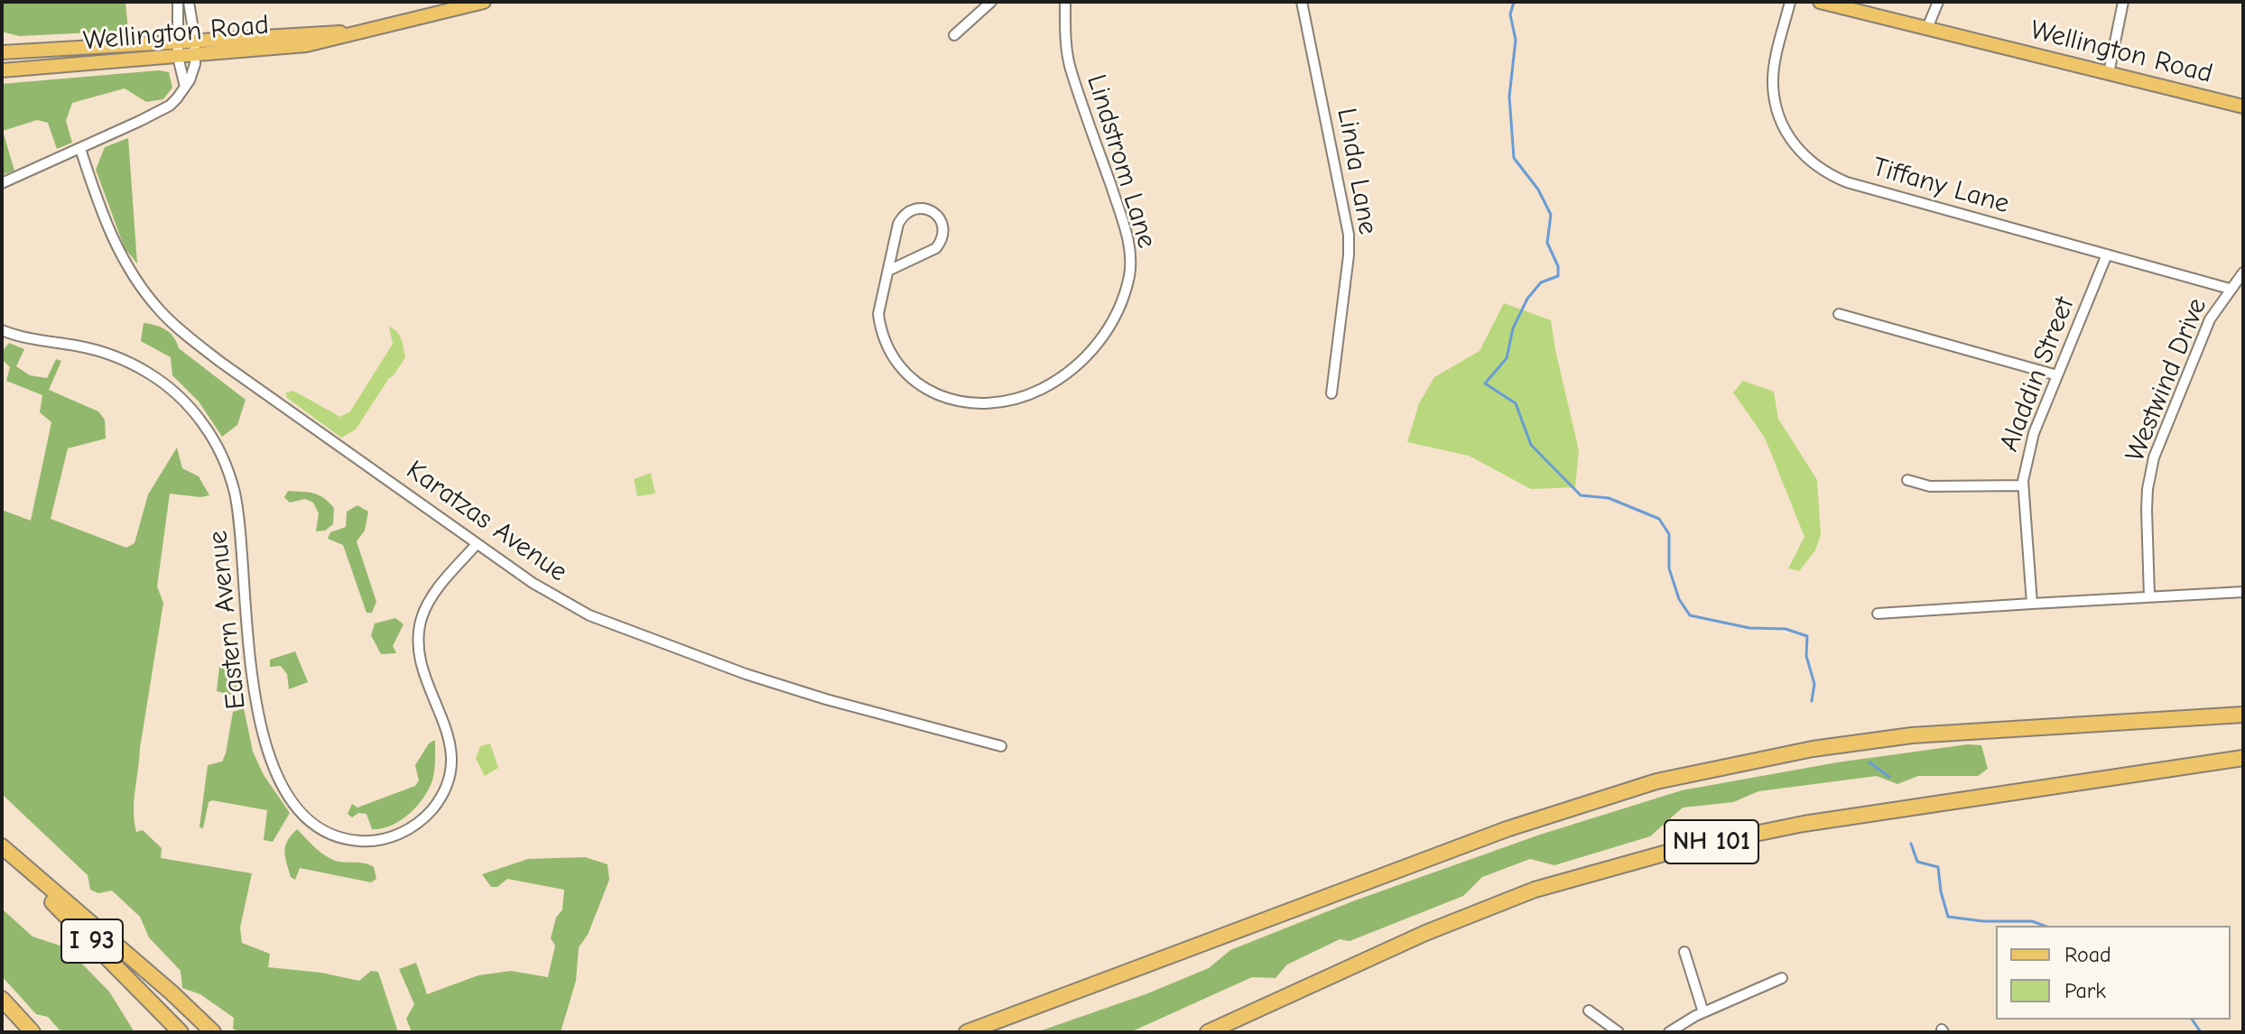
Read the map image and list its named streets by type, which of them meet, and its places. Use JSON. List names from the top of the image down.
{
  "streets": {
    "highway": ["NH 101", "I 93"],
    "main road": ["Wellington Road"],
    "street": [
      "Lindstrom Lane",
      "Linda Lane",
      "Tiffany Lane",
      "Aladdin Street",
      "Westwind Drive",
      "Karatzas Avenue",
      "Eastern Avenue"
    ]
  },
  "crossings": [
    ["Tiffany Lane", "Aladdin Street"],
    ["Tiffany Lane", "Westwind Drive"],
    ["Karatzas Avenue", "Eastern Avenue"]
  ],
  "legend": ["Road", "Park"]
}
